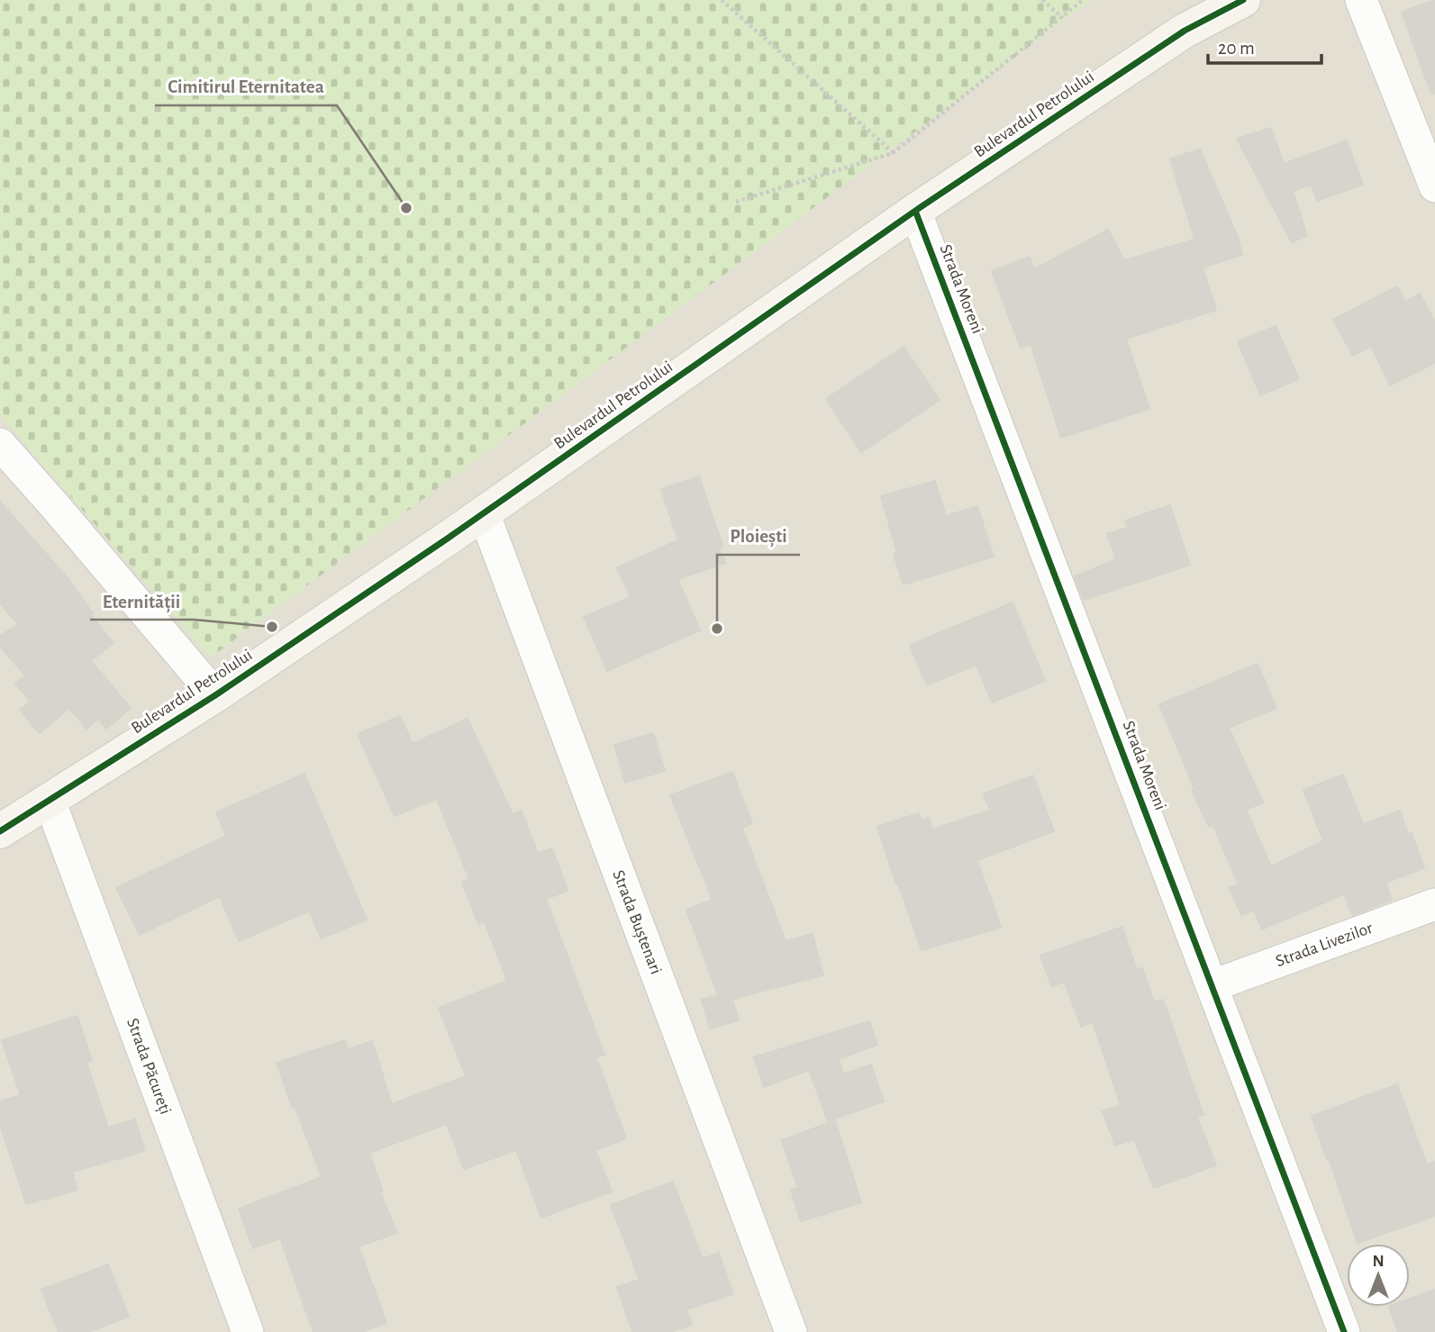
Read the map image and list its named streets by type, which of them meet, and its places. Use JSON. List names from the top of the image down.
{
  "streets": {
    "street": [
      "Bulevardul Petrolului",
      "Strada Moreni",
      "Strada Buștenari",
      "Strada Livezilor",
      "Strada Păcureți"
    ]
  },
  "crossings": [
    ["Bulevardul Petrolului", "Strada Moreni"],
    ["Bulevardul Petrolului", "Strada Buștenari"],
    ["Bulevardul Petrolului", "Strada Păcureți"],
    ["Strada Moreni", "Strada Livezilor"]
  ],
  "places": ["Cimitirul Eternitatea", "Eternității", "Ploiești"],
  "scale_bar": "20 m",
  "north": "top"
}
